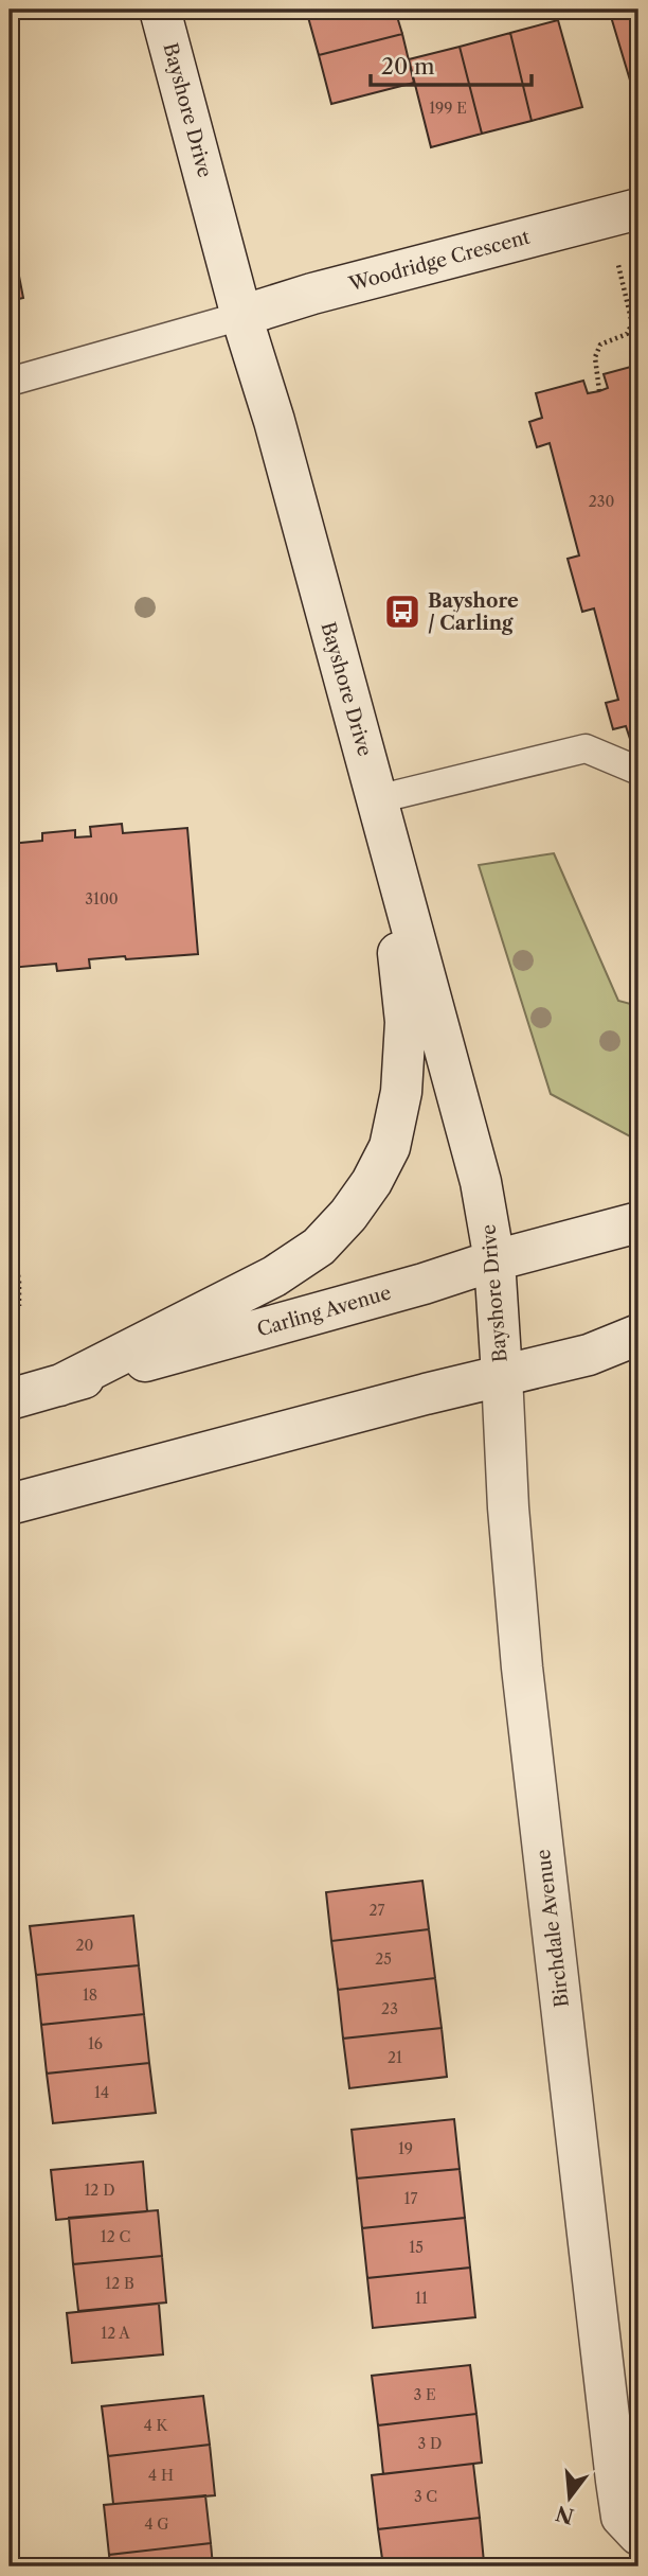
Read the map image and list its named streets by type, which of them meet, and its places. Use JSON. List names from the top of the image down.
{
  "streets": {
    "main road": [
      "Bayshore Drive",
      "Woodridge Crescent",
      "Carling Avenue",
      "Birchdale Avenue"
    ]
  },
  "crossings": [
    ["Bayshore Drive", "Woodridge Crescent"],
    ["Bayshore Drive", "Carling Avenue"],
    ["Bayshore Drive", "Birchdale Avenue"]
  ],
  "places": {
    "bus stop": ["Bayshore / Carling"]
  },
  "house_numbers": [
    "199 E",
    "230",
    "3100",
    "27",
    "20",
    "25",
    "18",
    "23",
    "16",
    "21",
    "14",
    "19",
    "12 D",
    "17",
    "12 C",
    "15",
    "12 B",
    "11",
    "12 A",
    "3 E",
    "4 K",
    "3 D",
    "4 H",
    "3 C",
    "4 G"
  ],
  "scale_bar": "20 m",
  "north": "bottom"
}
